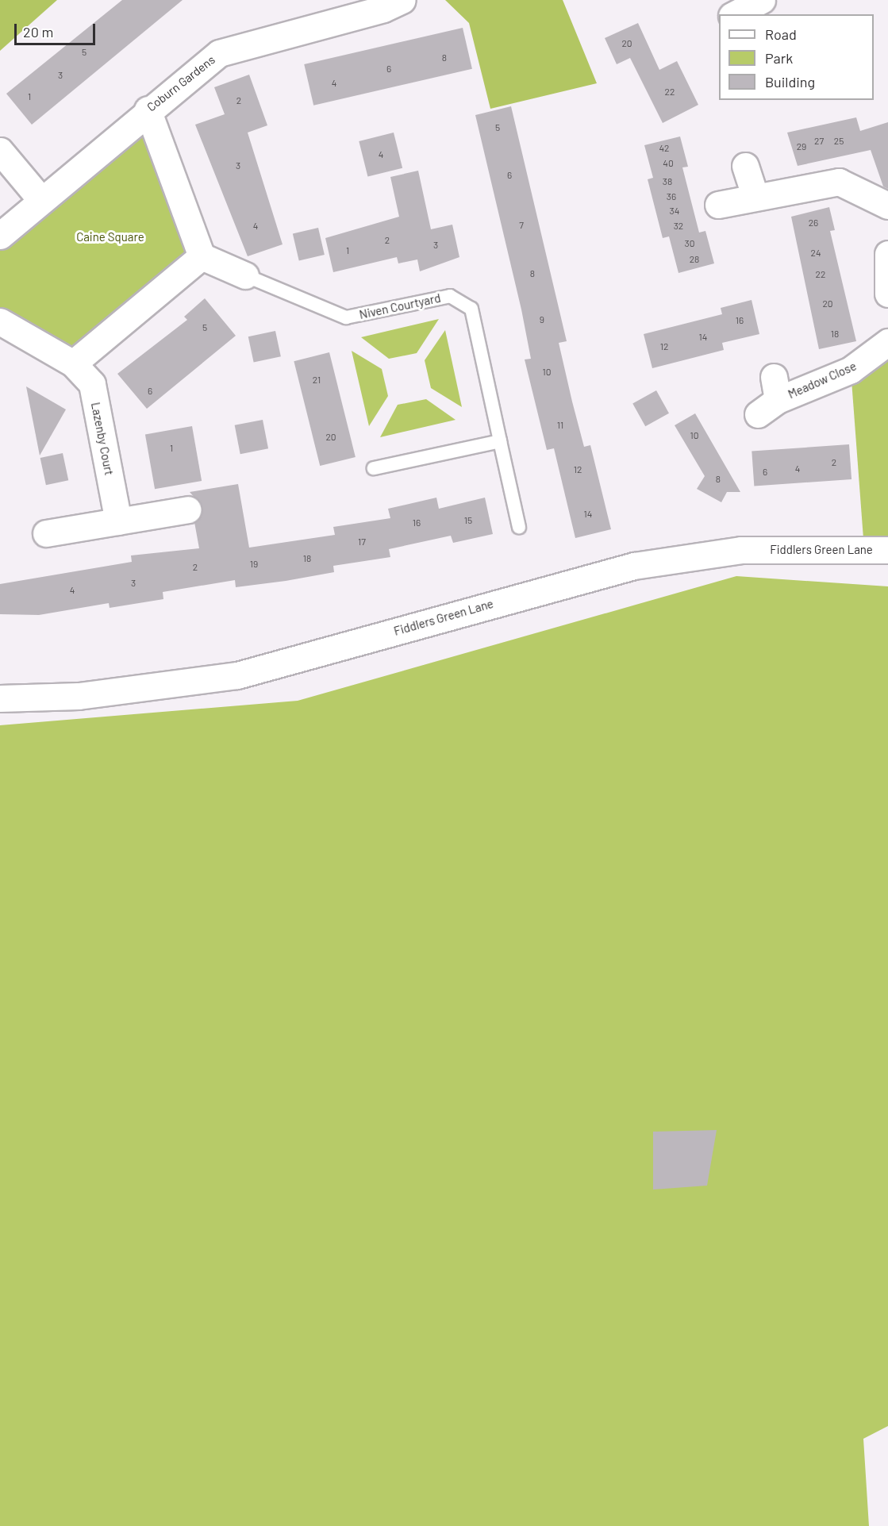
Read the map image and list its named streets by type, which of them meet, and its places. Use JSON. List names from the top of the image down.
{
  "streets": {
    "street": [
      "Coburn Gardens",
      "Niven Courtyard",
      "Meadow Close",
      "Lazenby Court",
      "Fiddlers Green Lane"
    ]
  },
  "parks": ["Caine Square"],
  "house_numbers": [
    "20",
    "5",
    "8",
    "6",
    "3",
    "4",
    "22",
    "1",
    "2",
    "5",
    "27",
    "25",
    "29",
    "42",
    "4",
    "40",
    "3",
    "6",
    "38",
    "36",
    "34",
    "26",
    "7",
    "4",
    "32",
    "2",
    "30",
    "3",
    "1",
    "24",
    "28",
    "8",
    "22",
    "20",
    "9",
    "16",
    "5",
    "18",
    "14",
    "12",
    "10",
    "21",
    "6",
    "11",
    "10",
    "20",
    "1",
    "2",
    "4",
    "12",
    "6",
    "8",
    "14",
    "15",
    "16",
    "17",
    "18",
    "19",
    "2",
    "3",
    "4"
  ],
  "legend": ["Road", "Park", "Building"],
  "scale_bar": "20 m"
}
